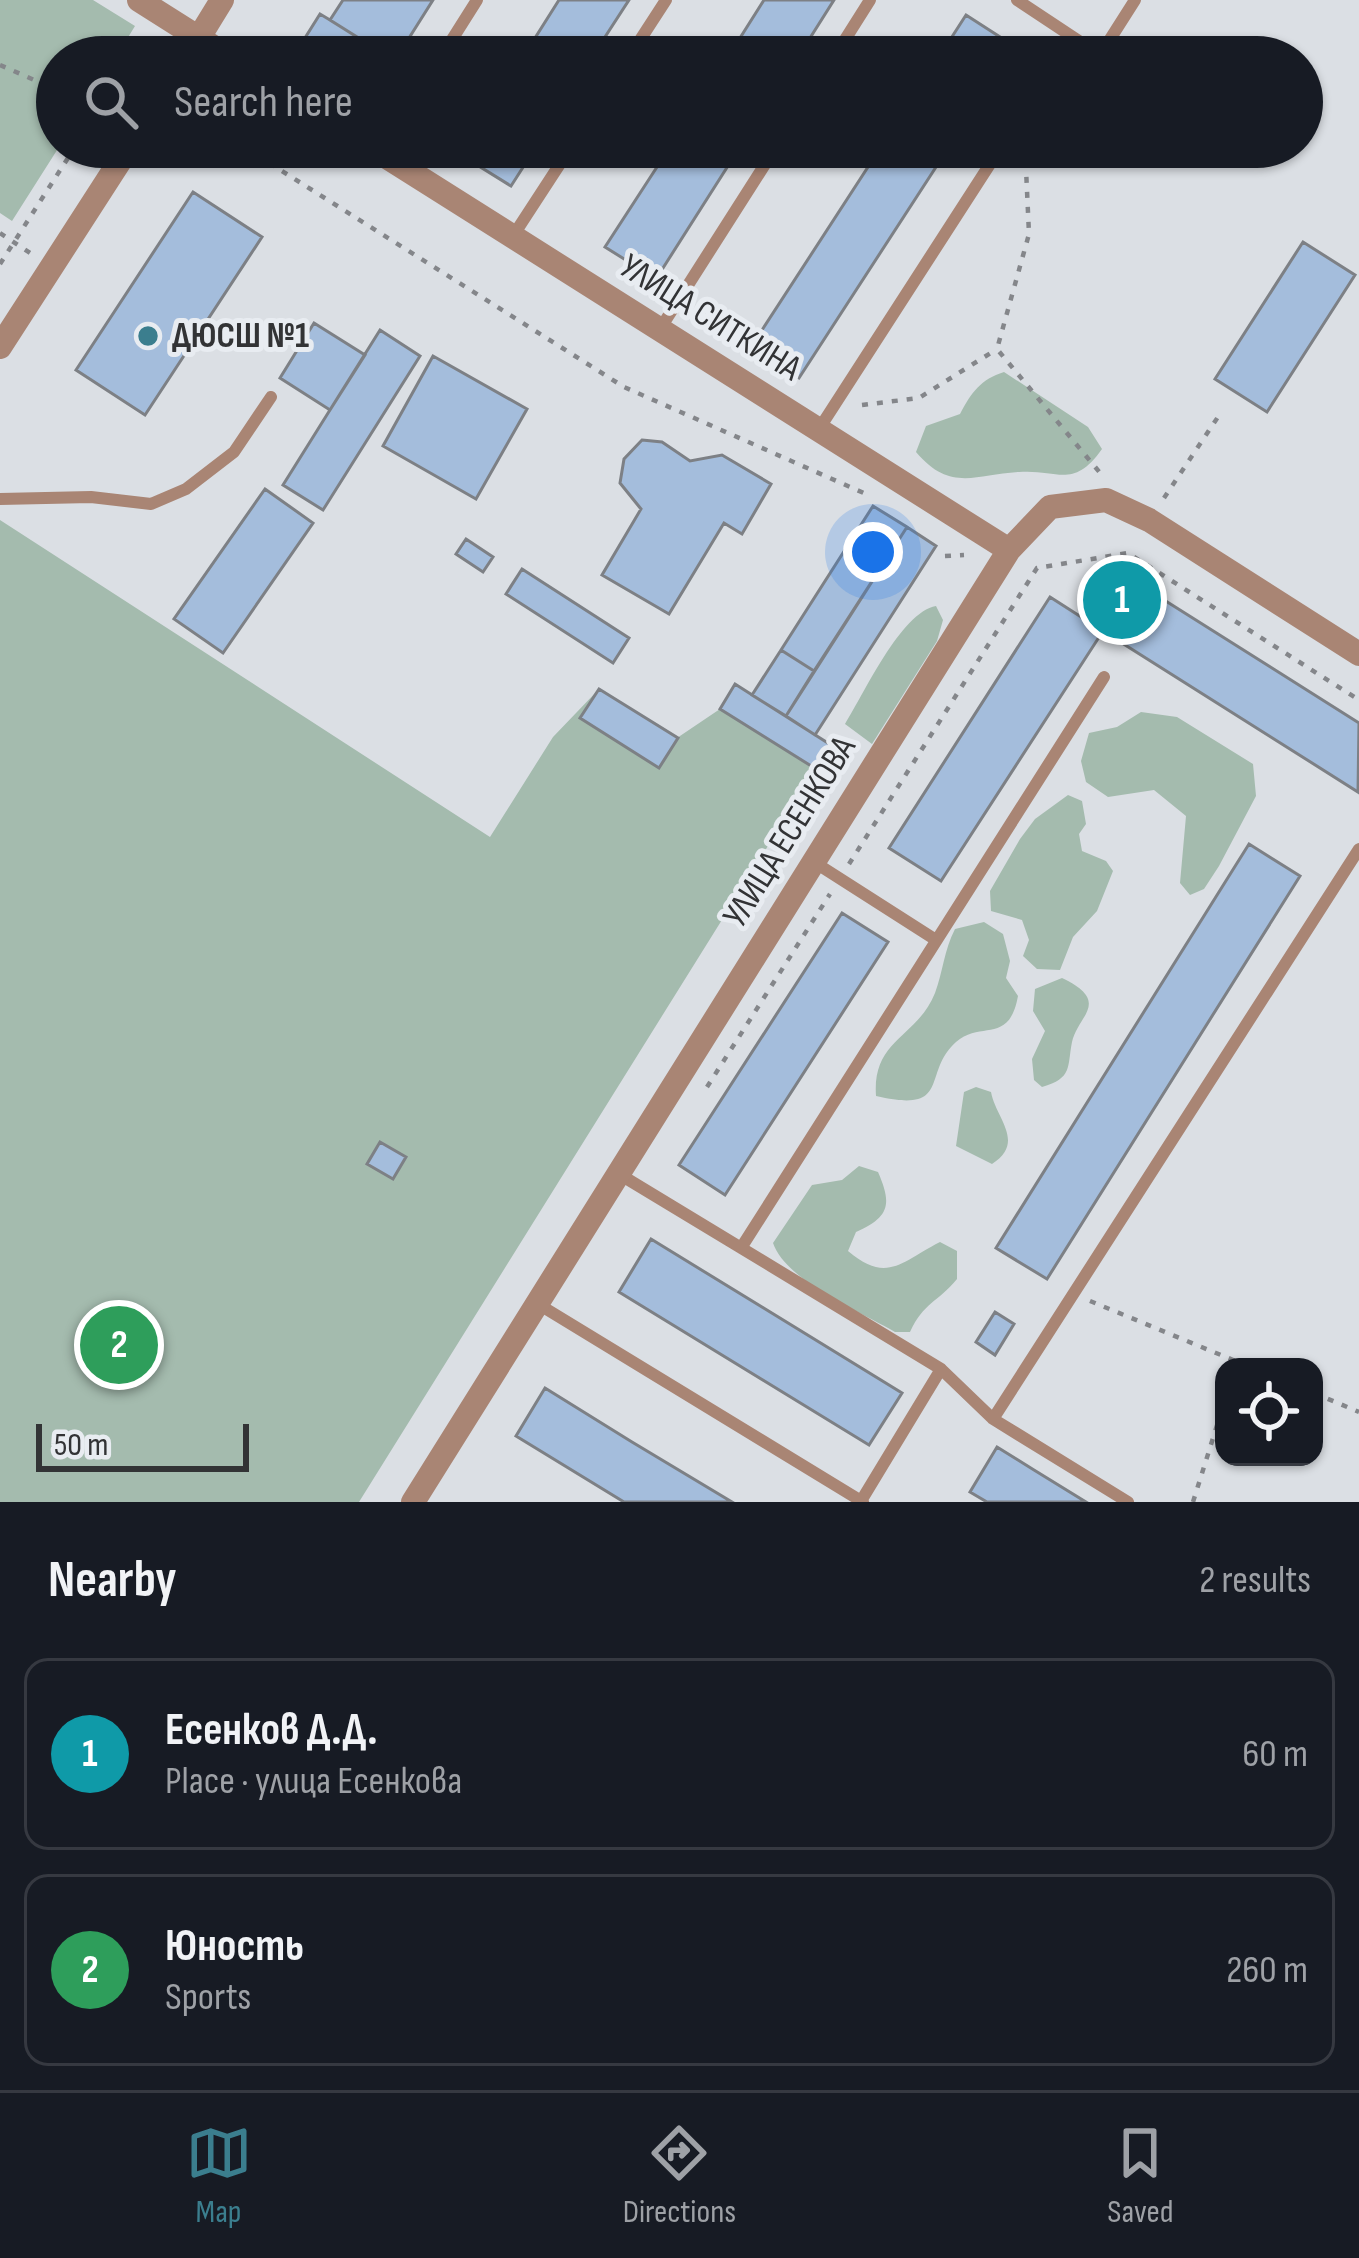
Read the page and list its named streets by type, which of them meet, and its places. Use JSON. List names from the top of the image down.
{
  "streets": {
    "street": ["УЛИЦА СИТКИНА", "УЛИЦА ЕСЕНКОВА"]
  },
  "crossings": [
    ["УЛИЦА СИТКИНА", "УЛИЦА ЕСЕНКОВА"]
  ],
  "places": ["ДЮСШ №1"],
  "scale_bar": "50 m",
  "page": {
    "search": "Search here",
    "pins": ["1", "2"],
    "scale": "50 m",
    "heading": ["Nearby", "2 results"],
    "list": [
      {
        "mark": "1",
        "name": "Есенков Д.Д.",
        "note": "Place · улица Есенкова",
        "value": "60 m"
      },
      {
        "mark": "2",
        "name": "Юность",
        "note": "Sports",
        "value": "260 m"
      }
    ],
    "nav": ["Map", "Directions", "Saved"]
  }
}
